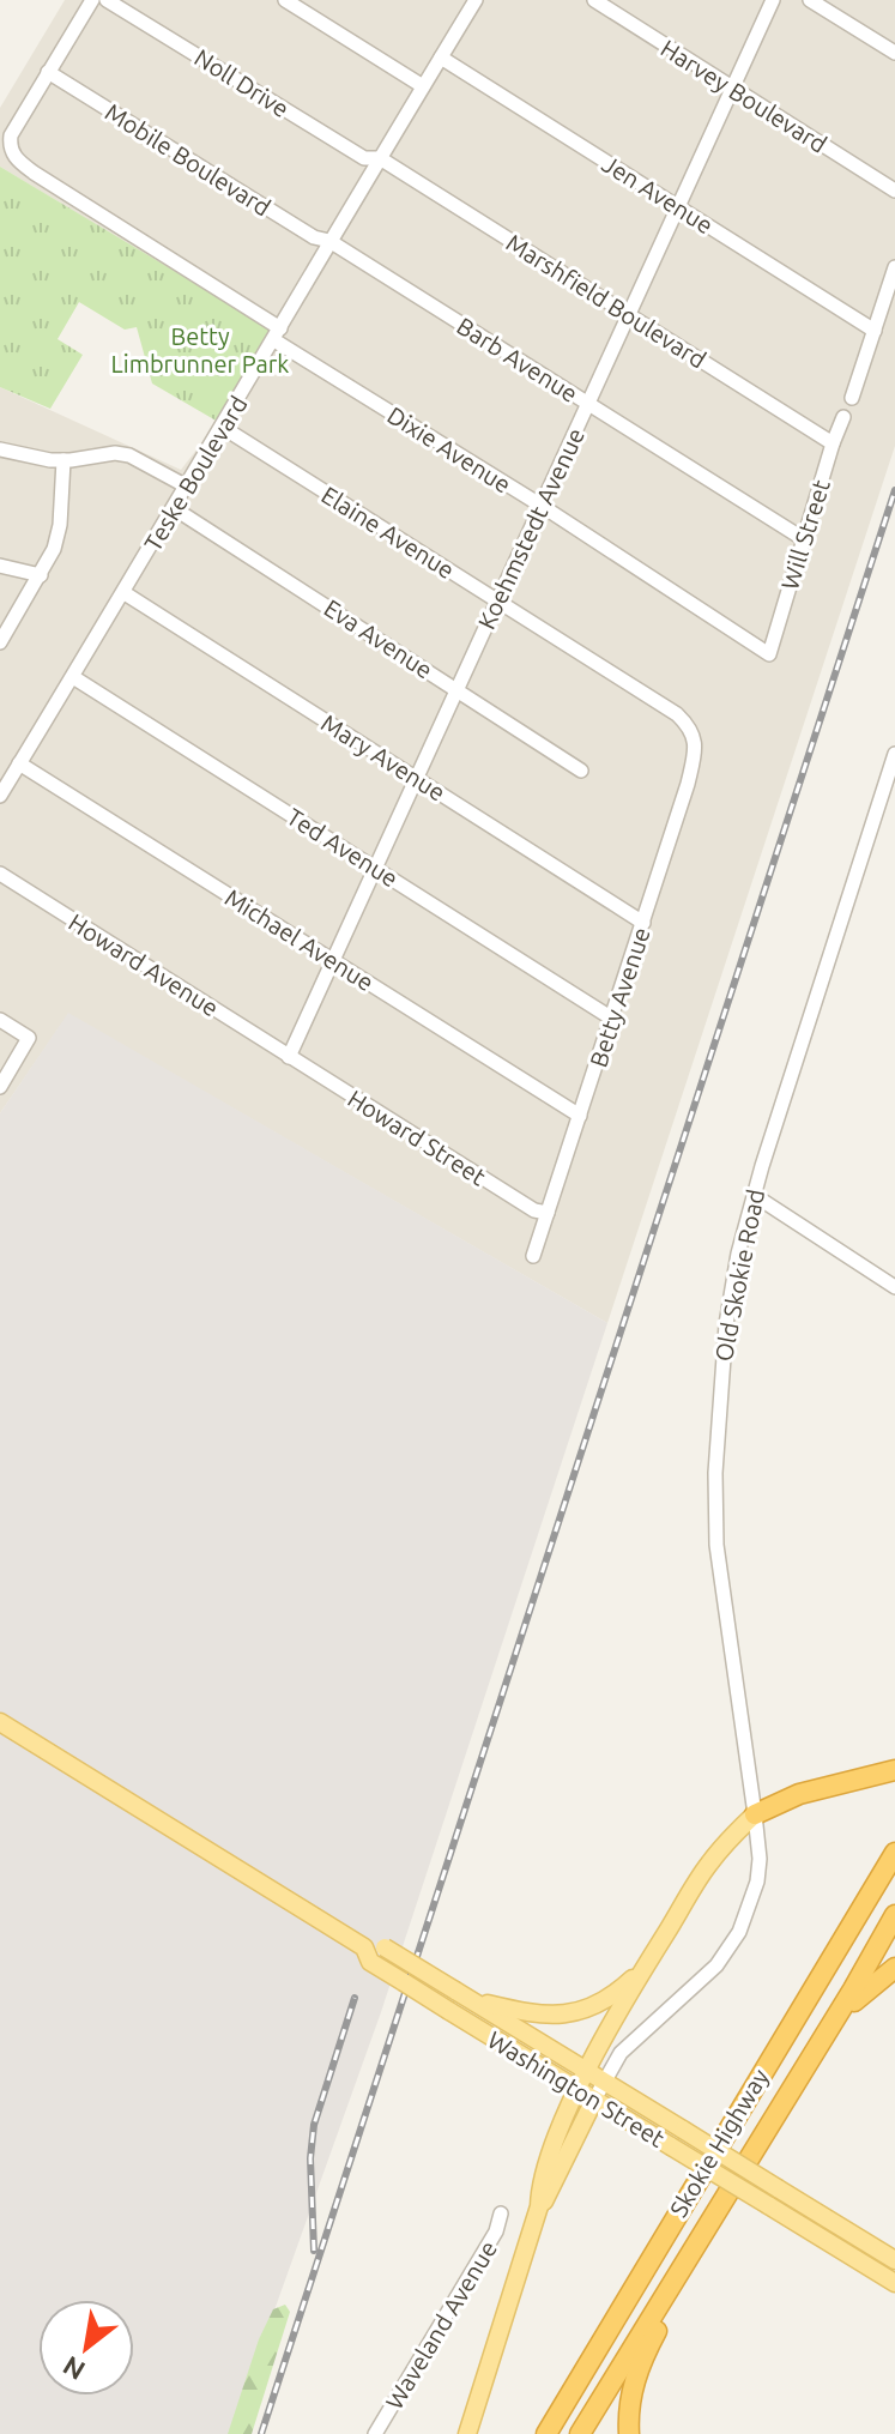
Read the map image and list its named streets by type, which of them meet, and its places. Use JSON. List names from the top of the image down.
{
  "streets": {
    "highway": ["Skokie Highway"],
    "main road": ["Washington Street"],
    "street": [
      "Noll Drive",
      "Harvey Boulevard",
      "Mobile Boulevard",
      "Jen Avenue",
      "Marshfield Boulevard",
      "Barb Avenue",
      "Dixie Avenue",
      "Teske Boulevard",
      "Koehmstedt Avenue",
      "Elaine Avenue",
      "Will Street",
      "Eva Avenue",
      "Mary Avenue",
      "Ted Avenue",
      "Michael Avenue",
      "Howard Avenue",
      "Betty Avenue",
      "Howard Street",
      "Old Skokie Road",
      "Waveland Avenue"
    ]
  },
  "crossings": [
    ["Noll Drive", "Marshfield Boulevard"],
    ["Noll Drive", "Teske Boulevard"],
    ["Harvey Boulevard", "Koehmstedt Avenue"],
    ["Mobile Boulevard", "Barb Avenue"],
    ["Mobile Boulevard", "Dixie Avenue"],
    ["Mobile Boulevard", "Teske Boulevard"],
    ["Jen Avenue", "Teske Boulevard"],
    ["Jen Avenue", "Koehmstedt Avenue"],
    ["Marshfield Boulevard", "Teske Boulevard"],
    ["Marshfield Boulevard", "Koehmstedt Avenue"],
    ["Marshfield Boulevard", "Will Street"],
    ["Barb Avenue", "Teske Boulevard"],
    ["Barb Avenue", "Koehmstedt Avenue"],
    ["Barb Avenue", "Will Street"],
    ["Dixie Avenue", "Teske Boulevard"],
    ["Dixie Avenue", "Koehmstedt Avenue"],
    ["Dixie Avenue", "Will Street"],
    ["Teske Boulevard", "Elaine Avenue"],
    ["Teske Boulevard", "Eva Avenue"],
    ["Teske Boulevard", "Mary Avenue"],
    ["Teske Boulevard", "Ted Avenue"],
    ["Teske Boulevard", "Michael Avenue"],
    ["Koehmstedt Avenue", "Elaine Avenue"],
    ["Koehmstedt Avenue", "Eva Avenue"],
    ["Koehmstedt Avenue", "Mary Avenue"],
    ["Koehmstedt Avenue", "Ted Avenue"],
    ["Koehmstedt Avenue", "Michael Avenue"],
    ["Koehmstedt Avenue", "Howard Avenue"],
    ["Koehmstedt Avenue", "Howard Street"],
    ["Elaine Avenue", "Betty Avenue"],
    ["Mary Avenue", "Betty Avenue"],
    ["Ted Avenue", "Betty Avenue"],
    ["Michael Avenue", "Betty Avenue"],
    ["Howard Avenue", "Howard Street"],
    ["Betty Avenue", "Howard Street"],
    ["Old Skokie Road", "Washington Street"]
  ],
  "parks": ["Betty Limbrunner Park"],
  "north": "bottom left"
}
